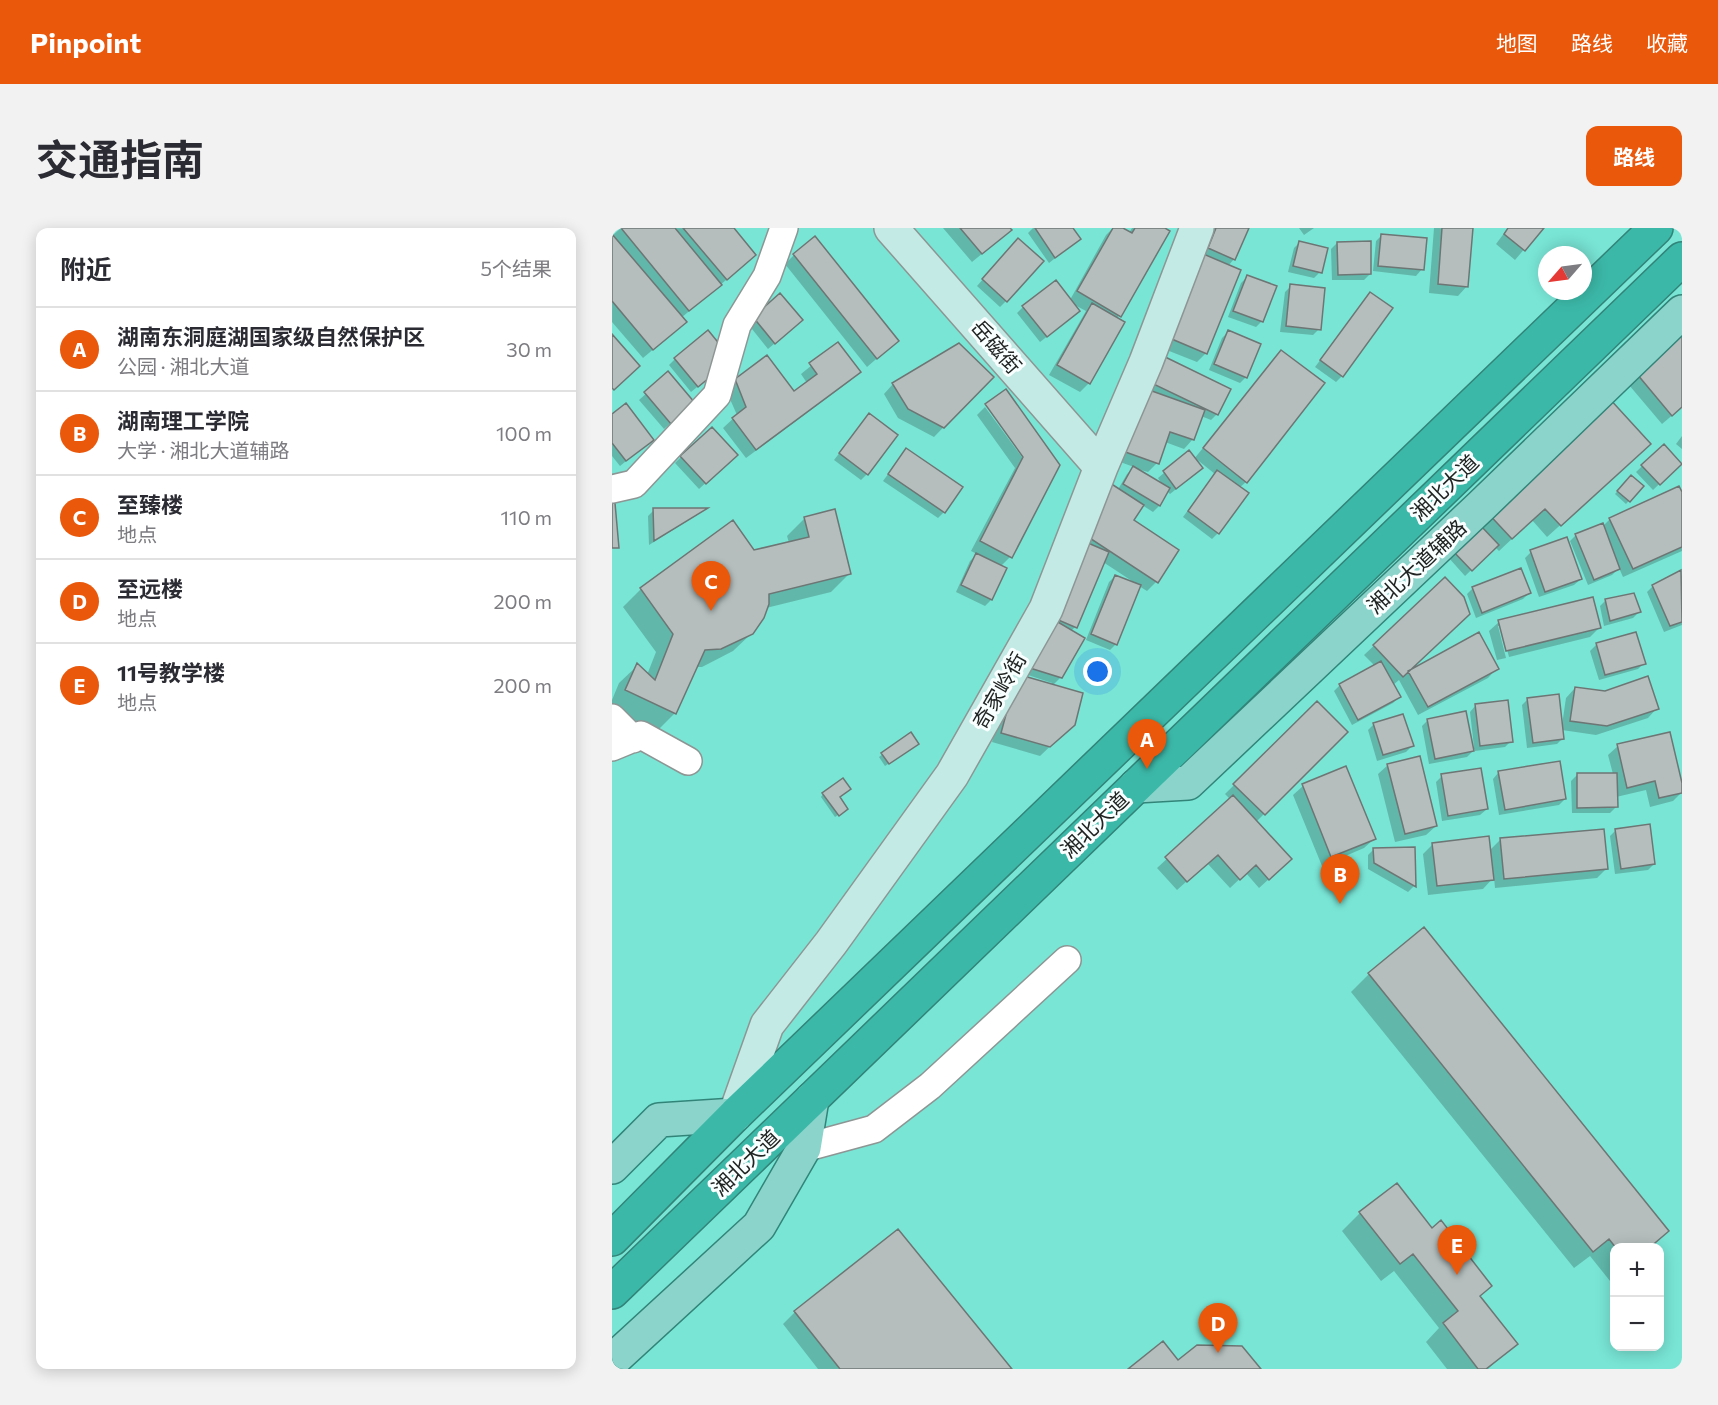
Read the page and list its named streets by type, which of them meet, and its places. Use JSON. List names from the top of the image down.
{
  "streets": {
    "highway": ["湘北大道"],
    "main road": ["湘北大道辅路"],
    "street": ["岳磁街", "奇家岭街"]
  },
  "crossings": [
    ["岳磁街", "奇家岭街"],
    ["湘北大道", "湘北大道辅路"],
    ["湘北大道", "奇家岭街"]
  ],
  "north": "bottom left",
  "page": {
    "header": "Pinpoint",
    "nav": ["地图", "路线", "收藏"],
    "title": "交通指南",
    "buttons": "路线",
    "heading": ["附近", "5个结果"],
    "list": [
      {
        "mark": "A",
        "name": "湖南东洞庭湖国家级自然保护区",
        "note": "公园 · 湘北大道",
        "value": "30 m"
      },
      {
        "mark": "B",
        "name": "湖南理工学院",
        "note": "大学 · 湘北大道辅路",
        "value": "100 m"
      },
      {
        "mark": "C",
        "name": "至臻楼",
        "note": "地点",
        "value": "110 m"
      },
      {
        "mark": "D",
        "name": "至远楼",
        "note": "地点",
        "value": "200 m"
      },
      {
        "mark": "E",
        "name": "11号教学楼",
        "note": "地点",
        "value": "200 m"
      }
    ],
    "pins": [
      "C",
      "A",
      "B",
      "E",
      "D"
    ],
    "map_buttons": ["+", "−"]
  }
}
